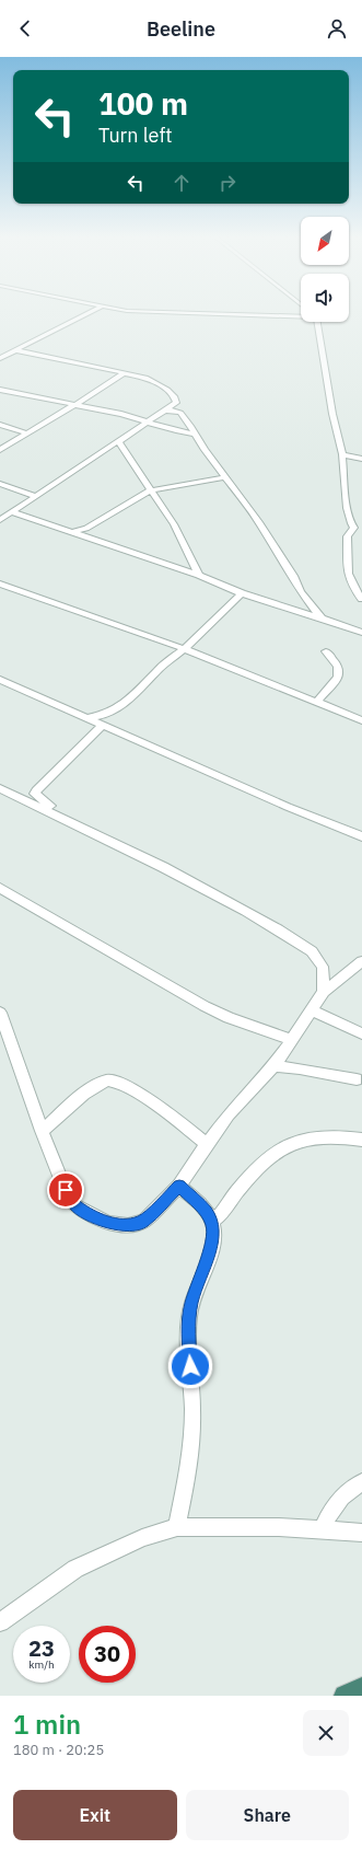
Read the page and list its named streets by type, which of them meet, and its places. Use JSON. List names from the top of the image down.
{
  "north": "bottom left",
  "page": {
    "header": "Beeline",
    "turn": ["100 m", "Turn left"],
    "speed": "23 km/h",
    "limit": "30",
    "heading": ["1 min", "180 m · 20:25"],
    "buttons": ["Exit", "Share"]
  }
}
